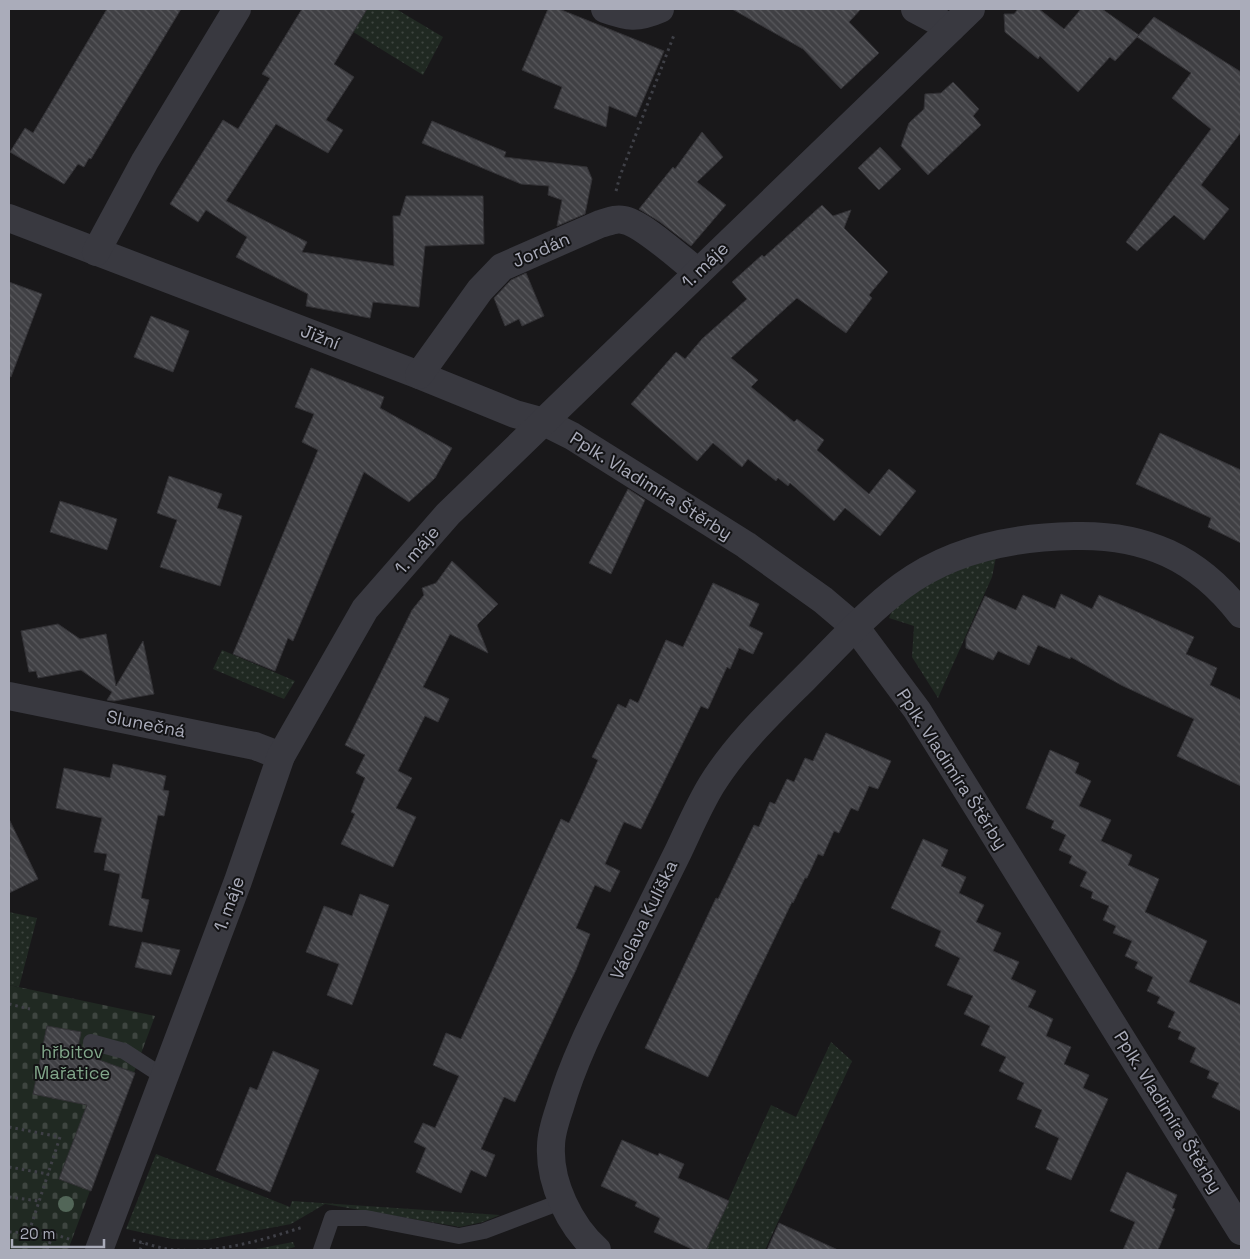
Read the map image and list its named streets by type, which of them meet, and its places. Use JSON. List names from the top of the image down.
{
  "streets": {
    "street": [
      "Jordán",
      "1. máje",
      "Jižní",
      "Pplk. Vladimíra Štěrby",
      "Slunečná",
      "Václava Kulíška"
    ]
  },
  "crossings": [
    ["Jordán", "Jižní"],
    ["1. máje", "Jižní"],
    ["1. máje", "Pplk. Vladimíra Štěrby"],
    ["1. máje", "Slunečná"],
    ["Jižní", "Pplk. Vladimíra Štěrby"],
    ["Pplk. Vladimíra Štěrby", "Václava Kulíška"]
  ],
  "parks": ["hřbitov Mařatice"],
  "scale_bar": "20 m"
}
